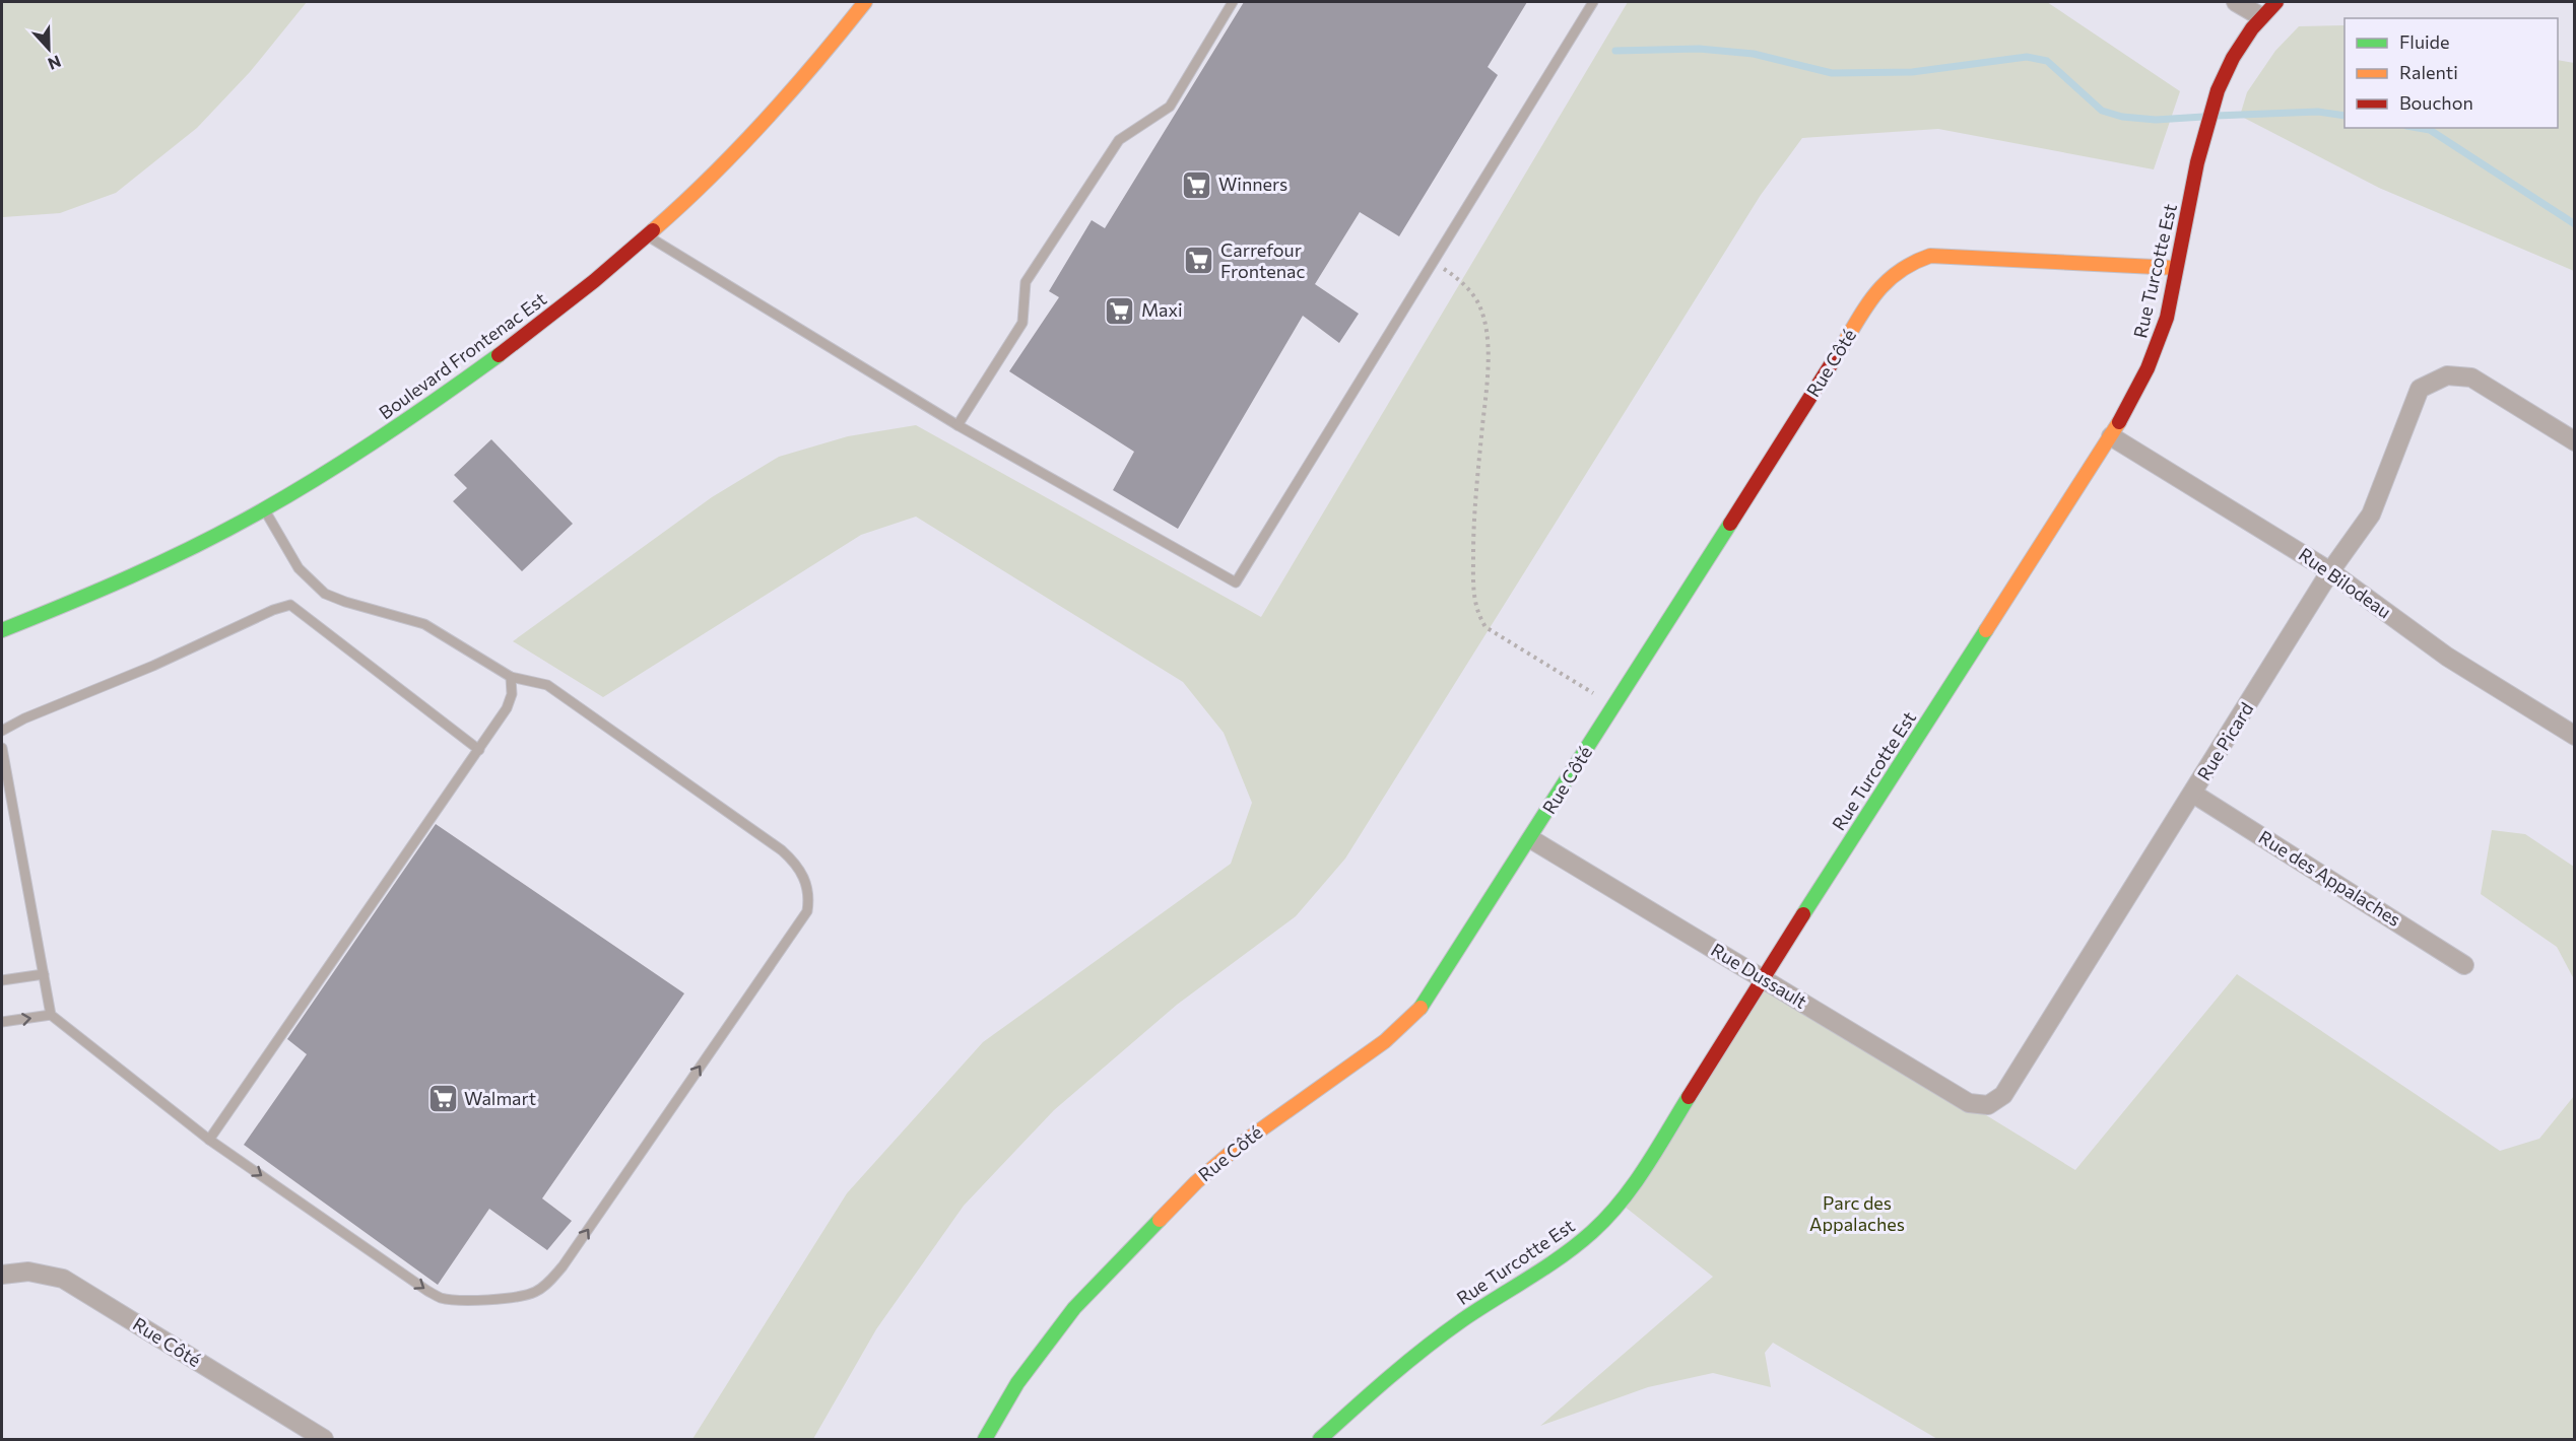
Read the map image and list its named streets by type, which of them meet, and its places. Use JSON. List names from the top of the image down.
{
  "streets": {
    "street": [
      "Rue Turcotte Est",
      "Boulevard Frontenac Est",
      "Rue Côté",
      "Rue Bilodeau",
      "Rue Picard",
      "Rue des Appalaches",
      "Rue Dussault"
    ]
  },
  "crossings": [
    ["Rue Turcotte Est", "Rue Côté"],
    ["Rue Turcotte Est", "Rue Bilodeau"],
    ["Rue Turcotte Est", "Rue Dussault"],
    ["Rue Côté", "Rue Dussault"],
    ["Rue Bilodeau", "Rue Picard"],
    ["Rue Picard", "Rue des Appalaches"],
    ["Rue Picard", "Rue Dussault"]
  ],
  "parks": ["Parc des Appalaches"],
  "places": {
    "supermarket": [
      "Winners",
      "Carrefour Frontenac",
      "Maxi",
      "Walmart"
    ]
  },
  "legend": ["Fluide", "Ralenti", "Bouchon"],
  "north": "bottom"
}
